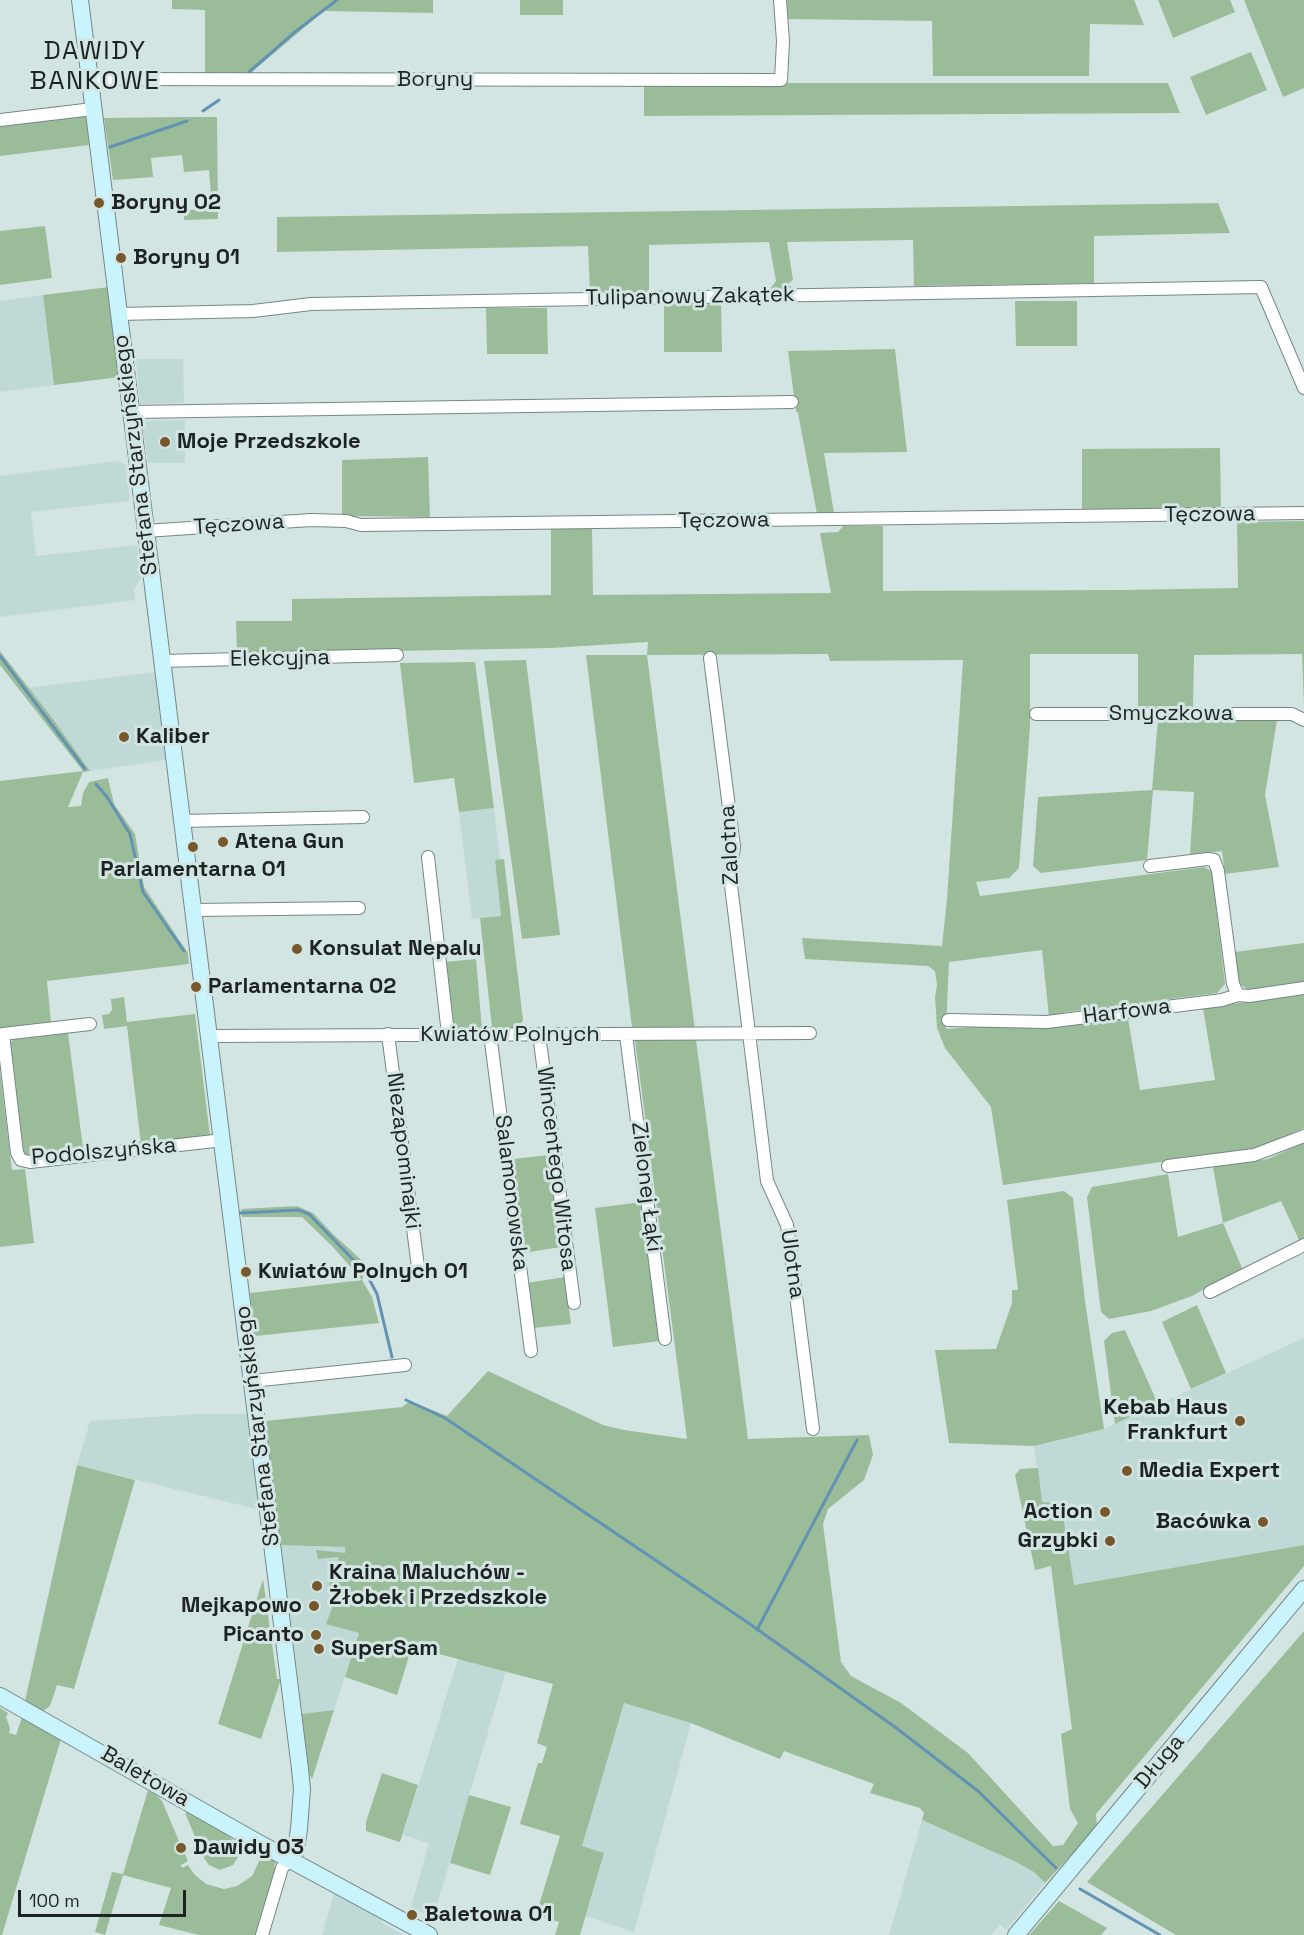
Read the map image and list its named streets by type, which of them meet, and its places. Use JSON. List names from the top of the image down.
{
  "streets": {
    "street": [
      "Boryny",
      "Tulipanowy Zakątek",
      "Stefana Starzyńskiego",
      "Tęczowa",
      "Elekcyjna",
      "Smyczkowa",
      "Zalotna",
      "Harfowa",
      "Kwiatów Polnych",
      "Niezapominajki",
      "Podolszyńska",
      "Wincentego Witosa",
      "Zielonej Łąki",
      "Salamonowska",
      "Ulotna",
      "Długa",
      "Baletowa"
    ]
  },
  "crossings": [
    ["Boryny", "Stefana Starzyńskiego"],
    ["Tulipanowy Zakątek", "Stefana Starzyńskiego"],
    ["Stefana Starzyńskiego", "Tęczowa"],
    ["Stefana Starzyńskiego", "Elekcyjna"],
    ["Stefana Starzyńskiego", "Kwiatów Polnych"],
    ["Stefana Starzyńskiego", "Podolszyńska"],
    ["Stefana Starzyńskiego", "Baletowa"],
    ["Zalotna", "Kwiatów Polnych"],
    ["Zalotna", "Ulotna"],
    ["Kwiatów Polnych", "Niezapominajki"],
    ["Kwiatów Polnych", "Wincentego Witosa"],
    ["Kwiatów Polnych", "Zielonej Łąki"],
    ["Kwiatów Polnych", "Salamonowska"],
    ["Kwiatów Polnych", "Ulotna"]
  ],
  "districts": ["DAWIDY BANKOWE"],
  "places": [
    "Boryny 02",
    "Boryny 01",
    "Moje Przedszkole",
    "Kaliber",
    "Atena Gun",
    "Parlamentarna 01",
    "Konsulat Nepalu",
    "Parlamentarna 02",
    "Kwiatów Polnych 01",
    "Kebab Haus Frankfurt",
    "Media Expert",
    "Action",
    "Bacówka",
    "Grzybki",
    "Kraina Maluchów - Żłobek i Przedszkole",
    "Mejkapowo",
    "Picanto",
    "SuperSam",
    "Dawidy 03",
    "Baletowa 01"
  ],
  "scale_bar": "100 m"
}
